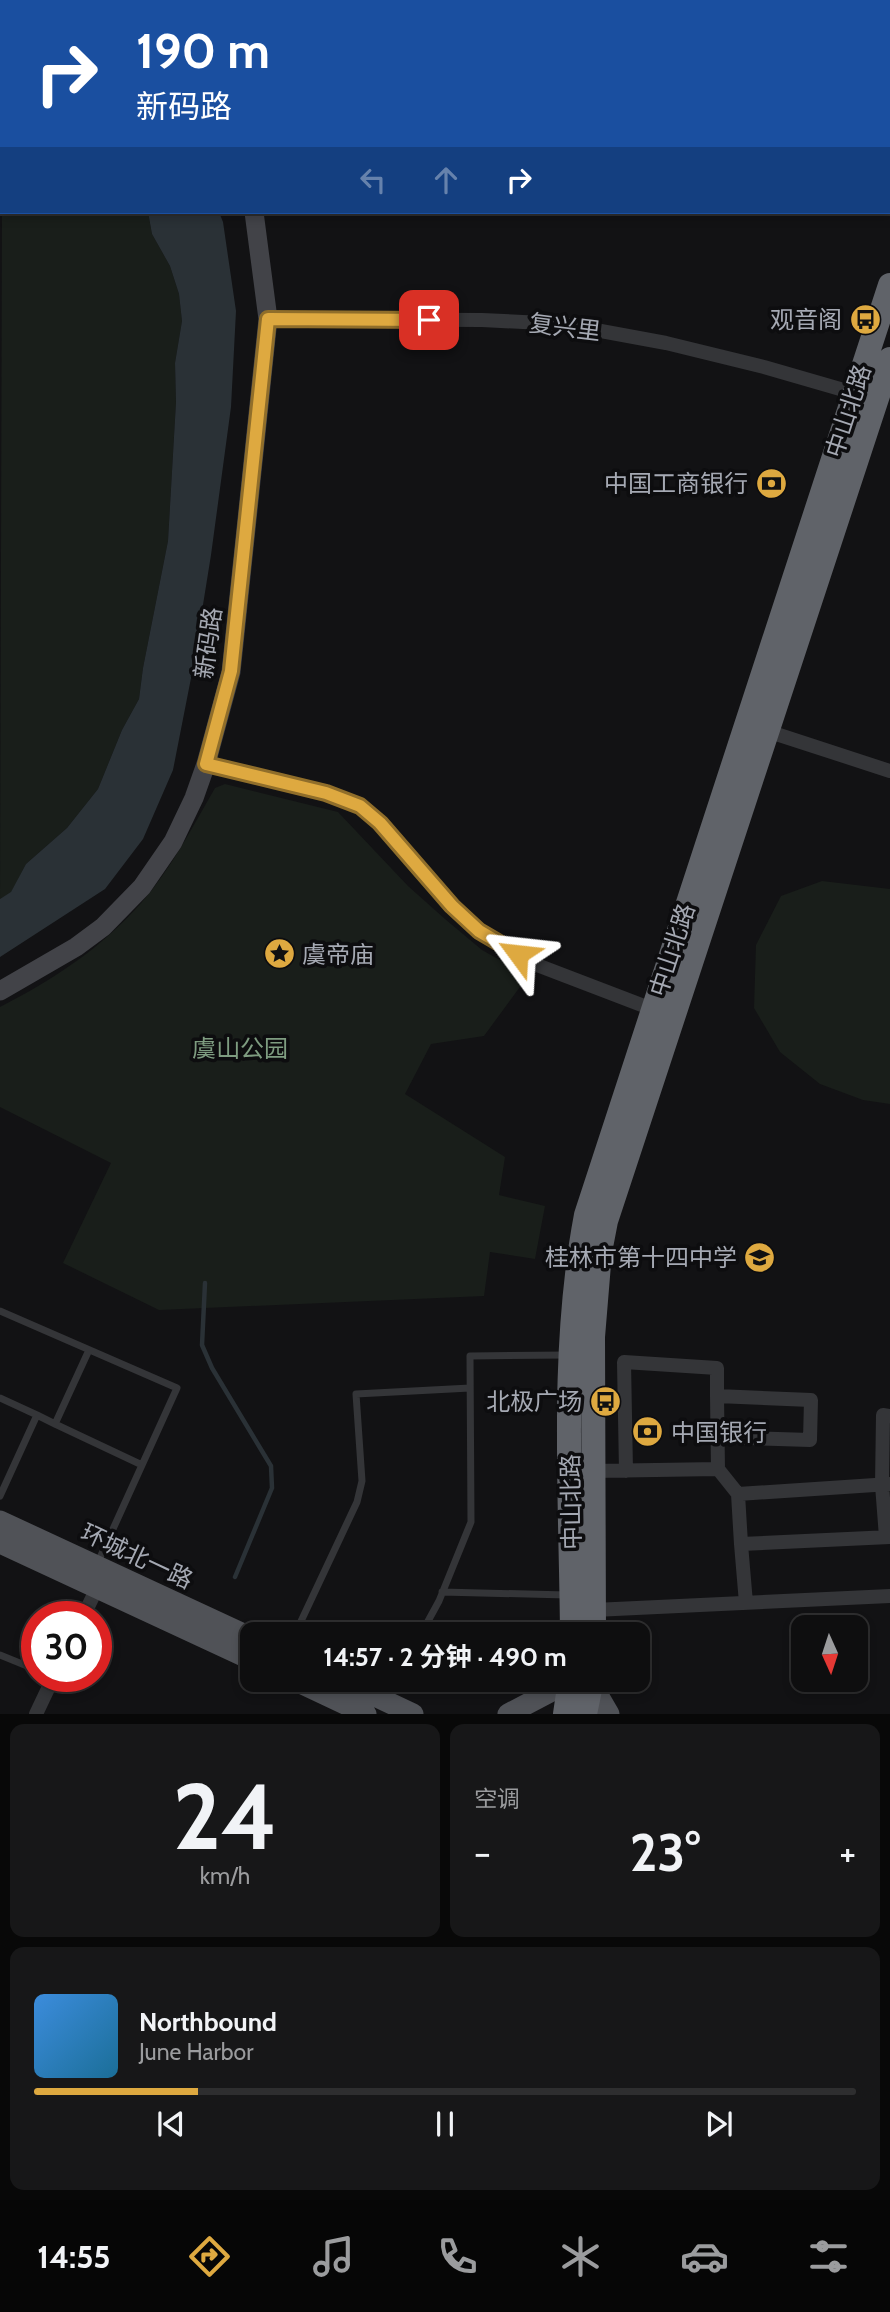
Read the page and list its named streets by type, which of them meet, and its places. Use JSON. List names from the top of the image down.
{
  "streets": {
    "highway": ["中山北路"],
    "main road": ["环城北一路"],
    "street": ["复兴里", "新码路"]
  },
  "crossings": [
    ["复兴里", "中山北路"],
    ["复兴里", "新码路"]
  ],
  "parks": ["虞山公园"],
  "places": {
    "bus stop": ["观音阁", "北极广场"],
    "bank": ["中国工商银行", "中国银行"],
    "place": ["虞帝庙"],
    "school or university": ["桂林市第十四中学"]
  },
  "north": "bottom",
  "page": {
    "turn": ["190 m", "新码路"],
    "limit": "30",
    "trip": "14:57 · 2 分钟 · 490 m",
    "tile": [
      ["24", "km/h"],
      "空调"
    ],
    "heat": ["−", "23°", "+"],
    "song": ["Northbound", "June Harbor"],
    "tabs": "14:55"
  }
}
